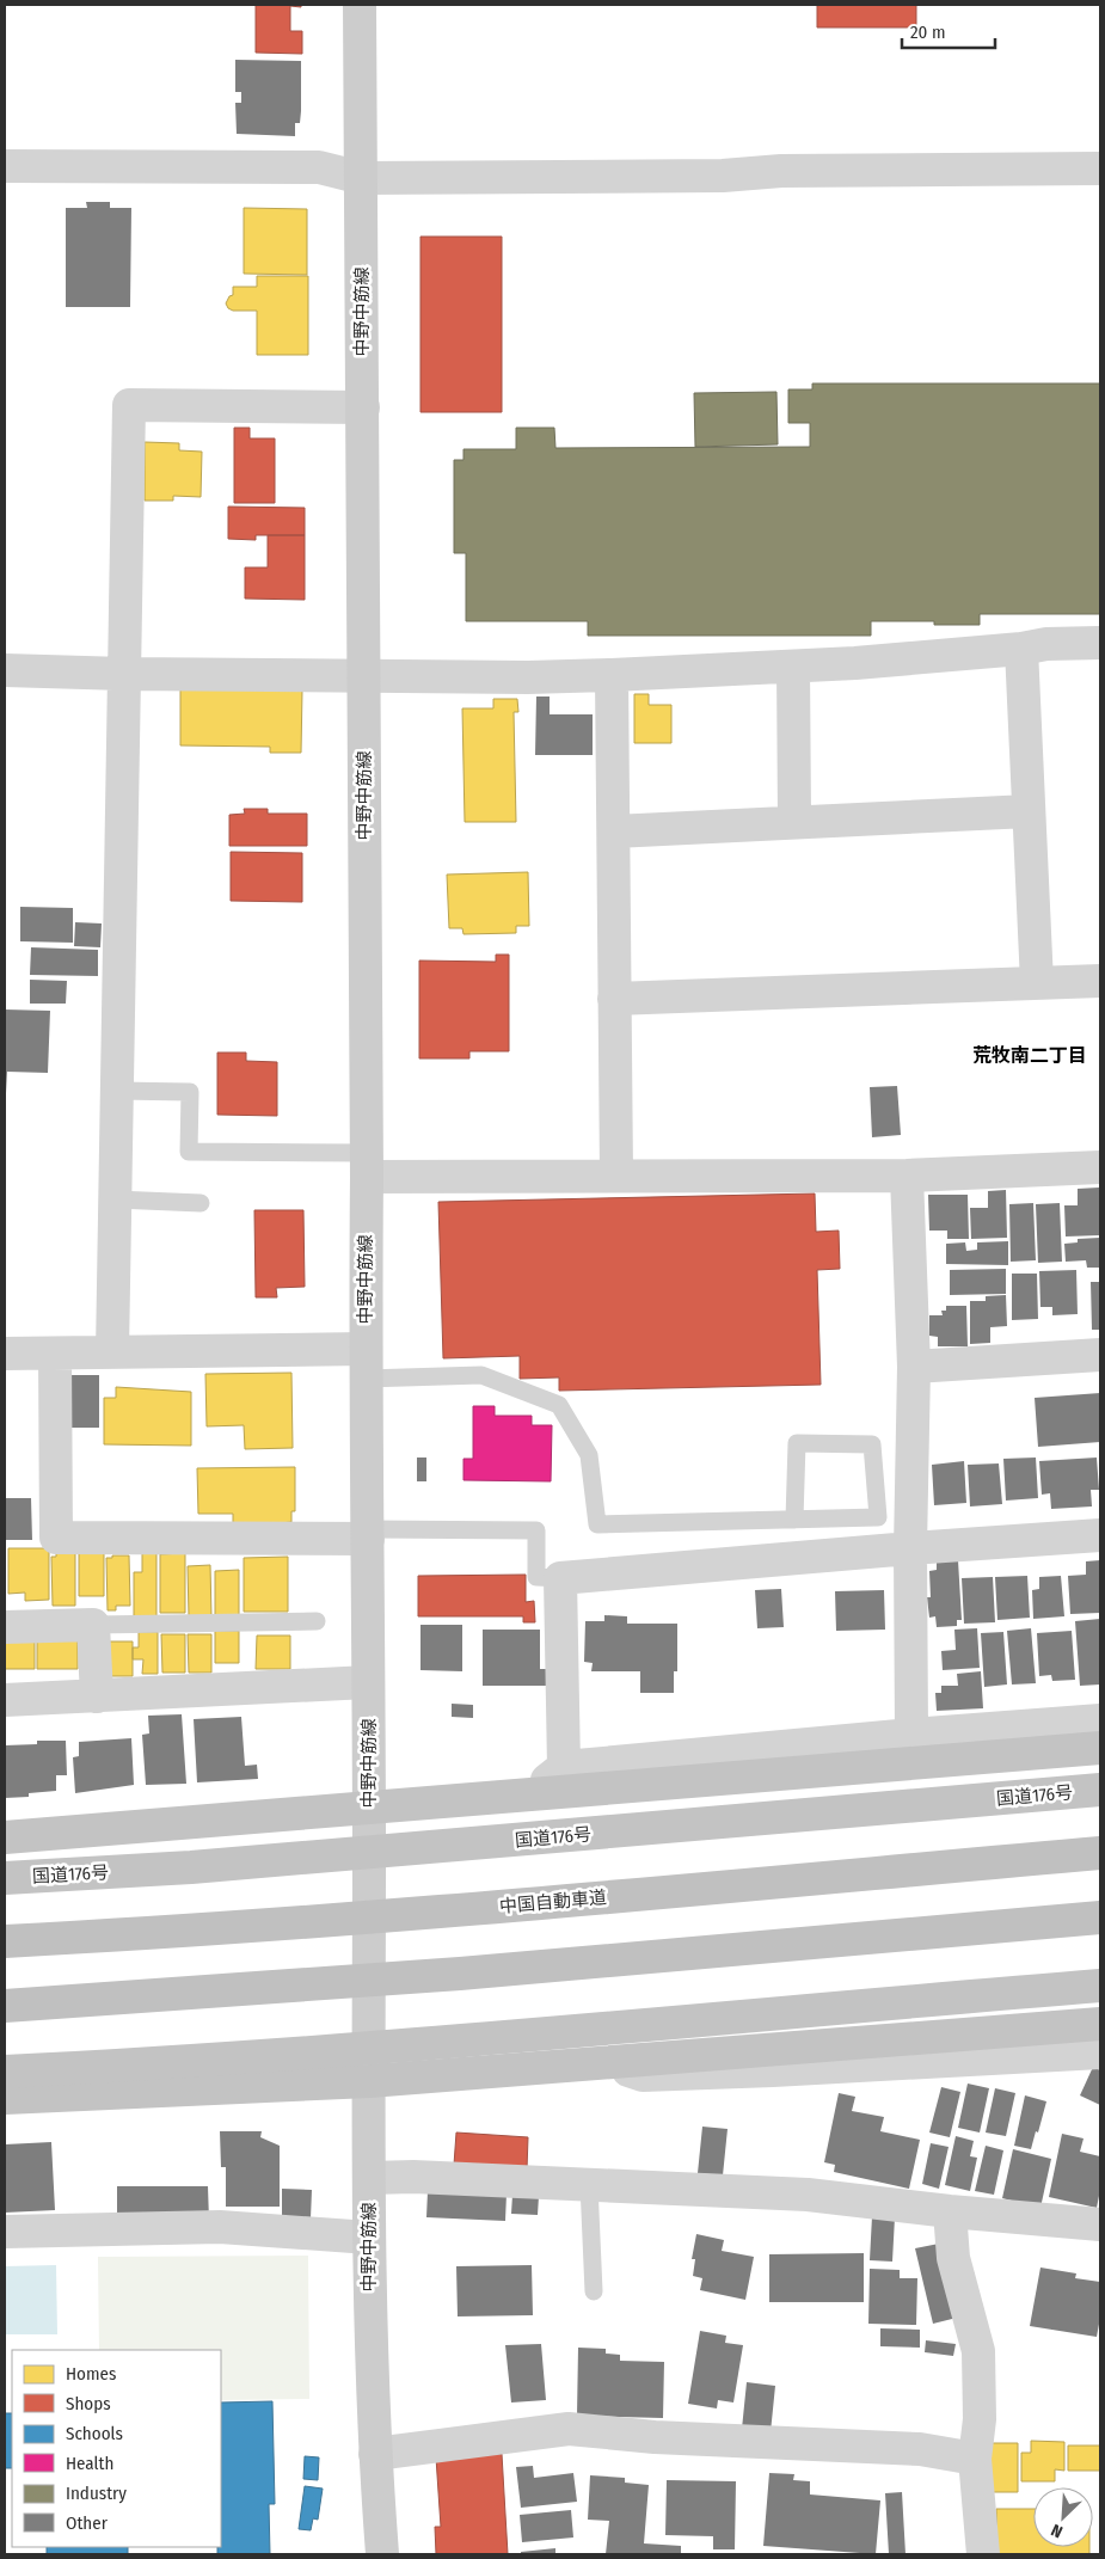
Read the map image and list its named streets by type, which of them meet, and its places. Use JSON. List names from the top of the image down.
{
  "streets": {
    "highway": ["国道176号", "中国自動車道"],
    "main road": ["中野中筋線"]
  },
  "districts": ["荒牧南二丁目"],
  "legend": [
    "Homes",
    "Shops",
    "Schools",
    "Health",
    "Industry",
    "Other"
  ],
  "scale_bar": "20 m",
  "north": "bottom left"
}
